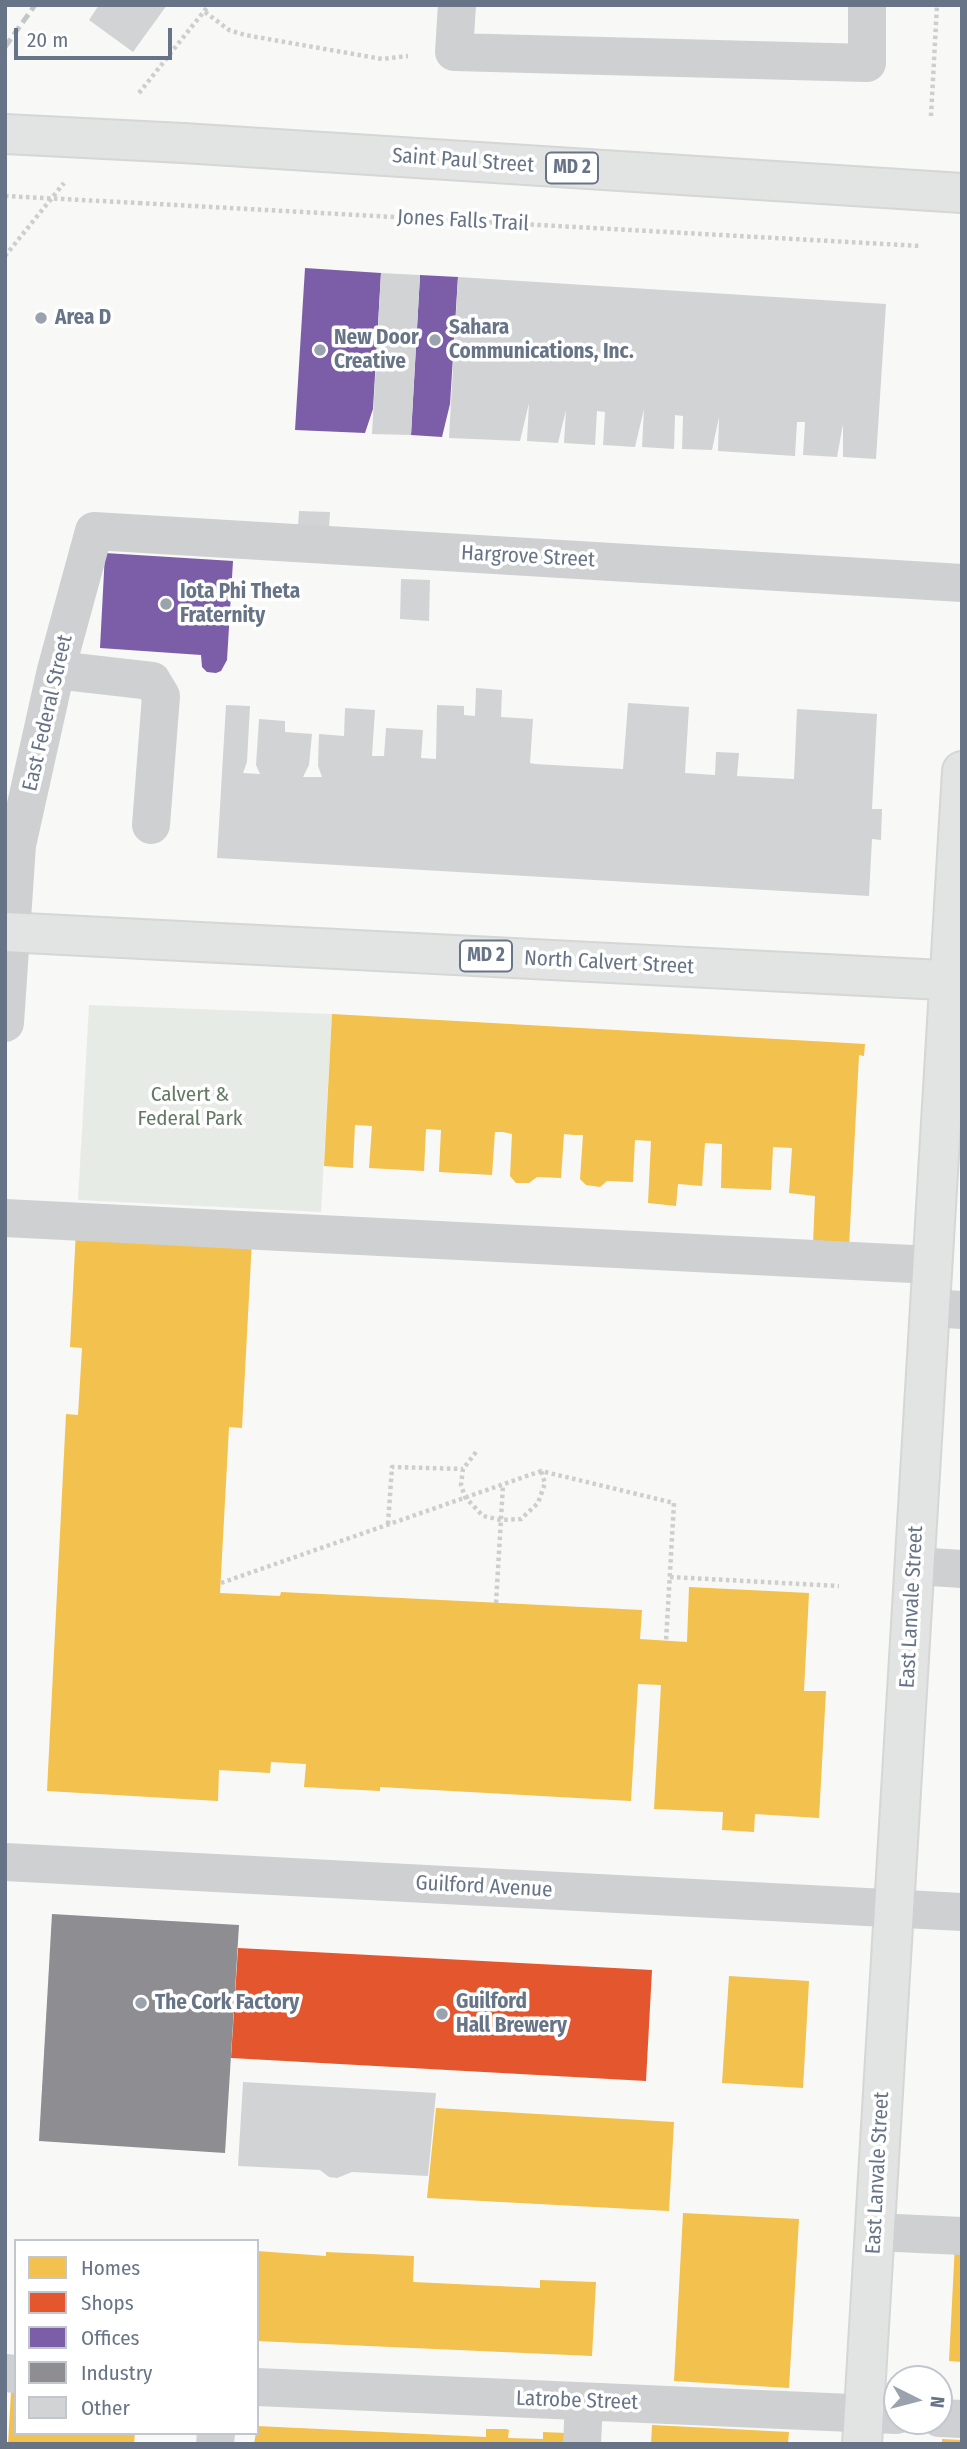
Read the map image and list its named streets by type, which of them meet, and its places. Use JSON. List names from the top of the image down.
{
  "streets": {
    "main road": [
      "Saint Paul Street",
      "MD 2",
      "North Calvert Street",
      "East Lanvale Street"
    ],
    "street": [
      "Hargrove Street",
      "East Federal Street",
      "Guilford Avenue",
      "Latrobe Street"
    ],
    "path": ["Jones Falls Trail"]
  },
  "crossings": [
    ["Hargrove Street", "East Federal Street"],
    ["East Federal Street", "North Calvert Street"],
    ["North Calvert Street", "East Lanvale Street"],
    ["East Lanvale Street", "Guilford Avenue"],
    ["East Lanvale Street", "Latrobe Street"]
  ],
  "parks": ["Calvert & Federal Park"],
  "places": [
    "Area D",
    "Sahara Communications, Inc.",
    "New Door Creative",
    "Iota Phi Theta Fraternity",
    "The Cork Factory",
    "Guilford Hall Brewery"
  ],
  "legend": [
    "Homes",
    "Shops",
    "Offices",
    "Industry",
    "Other"
  ],
  "scale_bar": "20 m",
  "north": "right"
}
